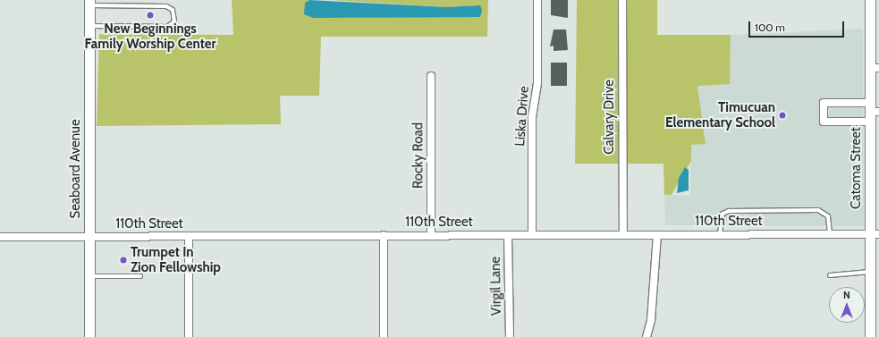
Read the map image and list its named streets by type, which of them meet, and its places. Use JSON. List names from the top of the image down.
{
  "streets": {
    "street": [
      "Liska Drive",
      "Calvary Drive",
      "Rocky Road",
      "Catoma Street",
      "Seaboard Avenue",
      "110th Street",
      "Virgil Lane"
    ]
  },
  "crossings": [
    ["Liska Drive", "110th Street"],
    ["Calvary Drive", "110th Street"],
    ["Rocky Road", "110th Street"],
    ["Catoma Street", "110th Street"],
    ["Seaboard Avenue", "110th Street"],
    ["110th Street", "Virgil Lane"]
  ],
  "places": ["New Beginnings Family Worship Center", "Timucuan Elementary School", "Trumpet In Zion Fellowship"],
  "scale_bar": "100 m",
  "north": "top"
}
